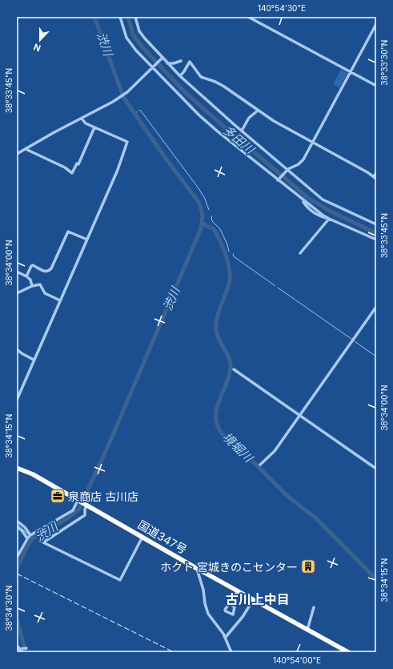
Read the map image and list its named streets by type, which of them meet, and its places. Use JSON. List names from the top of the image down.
{
  "streets": {
    "highway": ["国道347号"]
  },
  "districts": ["古川上中目"],
  "water": ["渋川", "多田川", "境堀川"],
  "places": {
    "office": ["泉商店 古川店"],
    "building": ["ホクト 宮城きのこセンター"]
  },
  "north": "bottom",
  "coordinates": [
    "140°54'30\"E",
    "38°33'30\"N",
    "38°33'45\"N",
    "38°34'00\"N",
    "38°34'15\"N",
    "38°34'30\"N",
    "140°54'00\"E"
  ]
}
